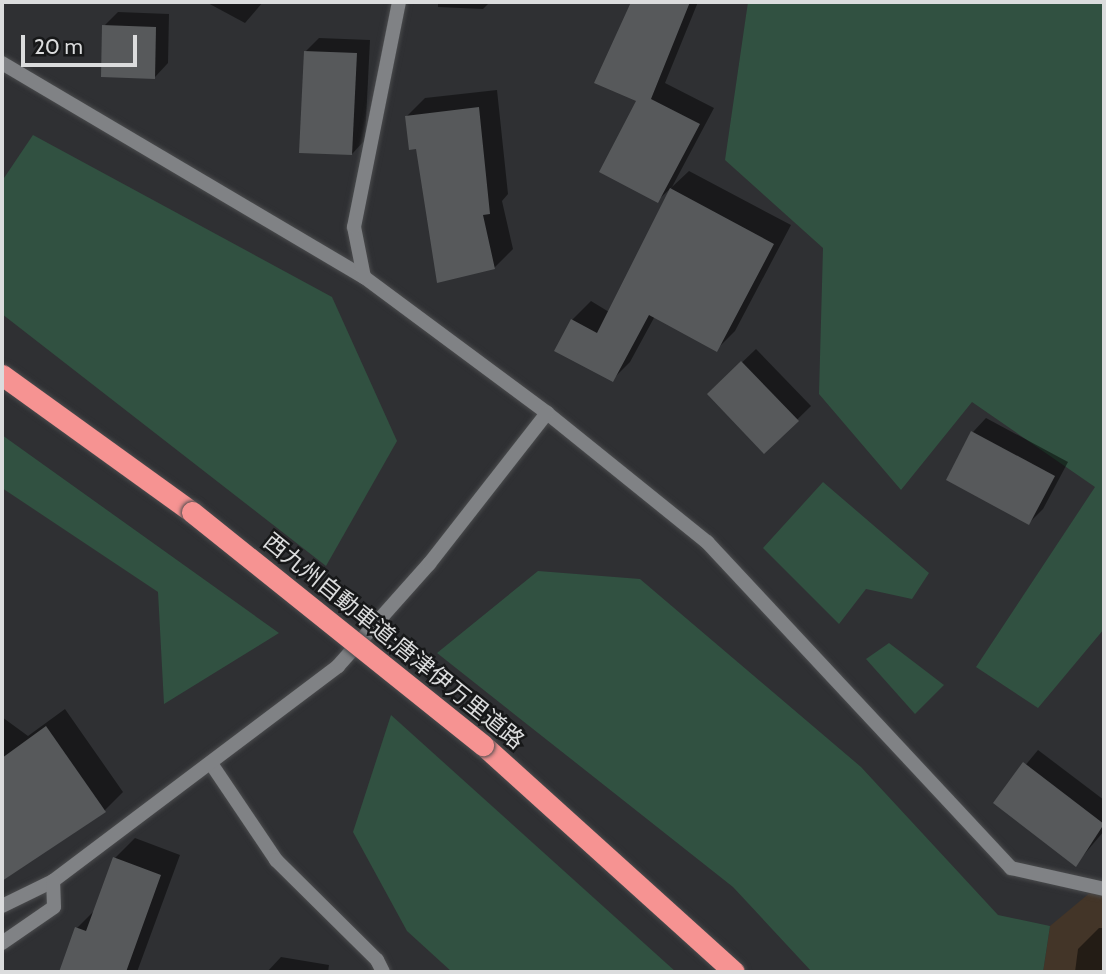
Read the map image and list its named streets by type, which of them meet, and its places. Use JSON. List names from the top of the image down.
{
  "streets": {
    "highway": ["西九州自動車道;唐津伊万里道路"]
  },
  "scale_bar": "20 m"
}
